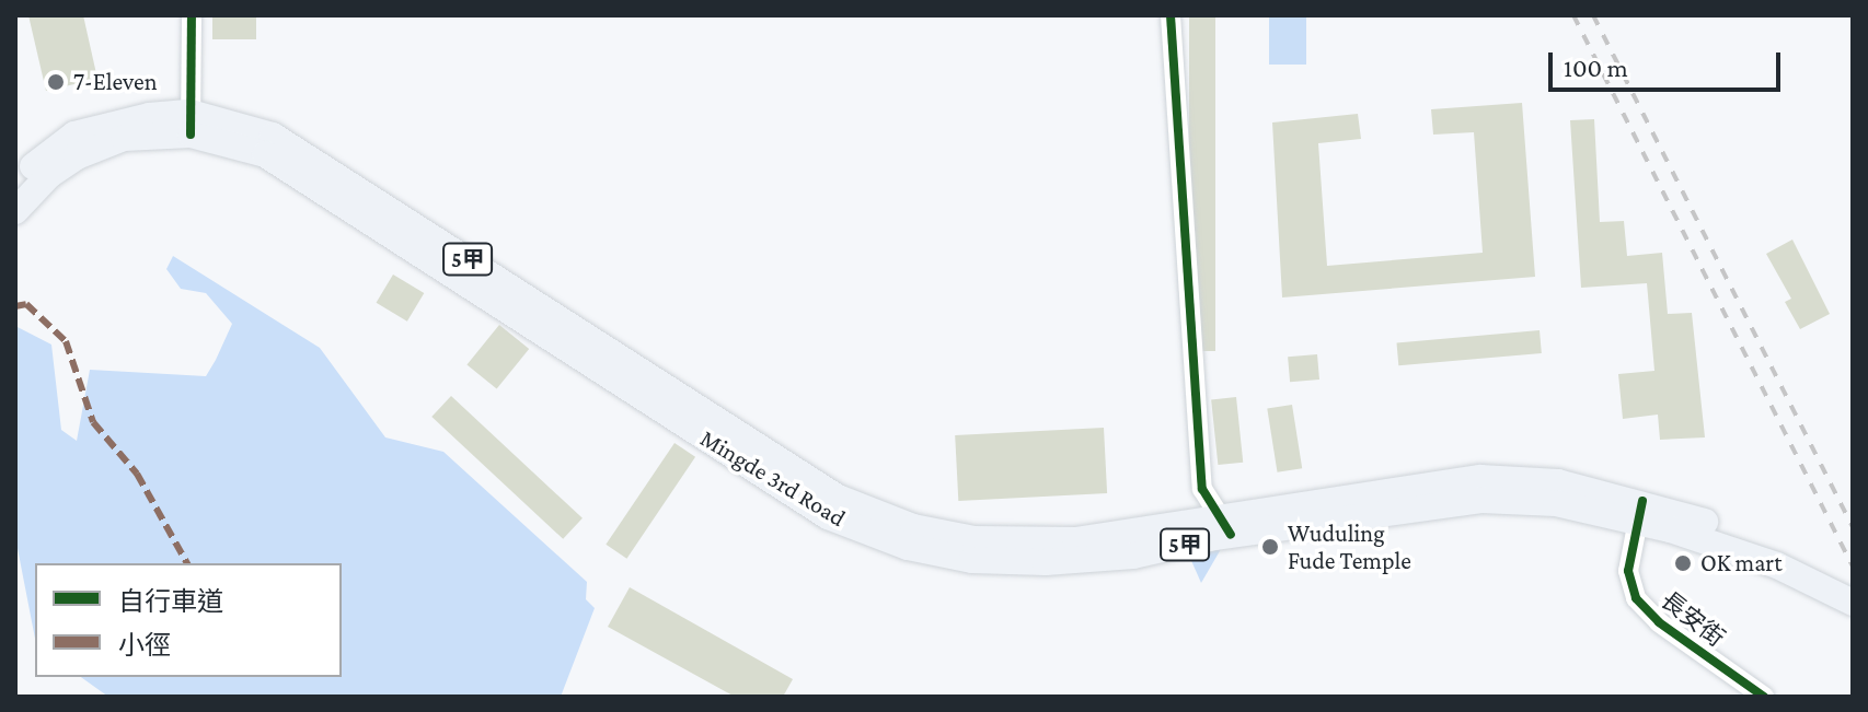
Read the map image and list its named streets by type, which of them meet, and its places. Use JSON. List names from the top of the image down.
{
  "streets": {
    "main road": ["5甲", "Mingde 3rd Road"],
    "street": ["長安街"]
  },
  "crossings": [
    ["5甲", "Mingde 3rd Road"],
    ["Mingde 3rd Road", "長安街"]
  ],
  "places": ["7-Eleven", "Wuduling Fude Temple", "OK mart"],
  "legend": ["自行車道", "小徑"],
  "scale_bar": "100 m"
}
